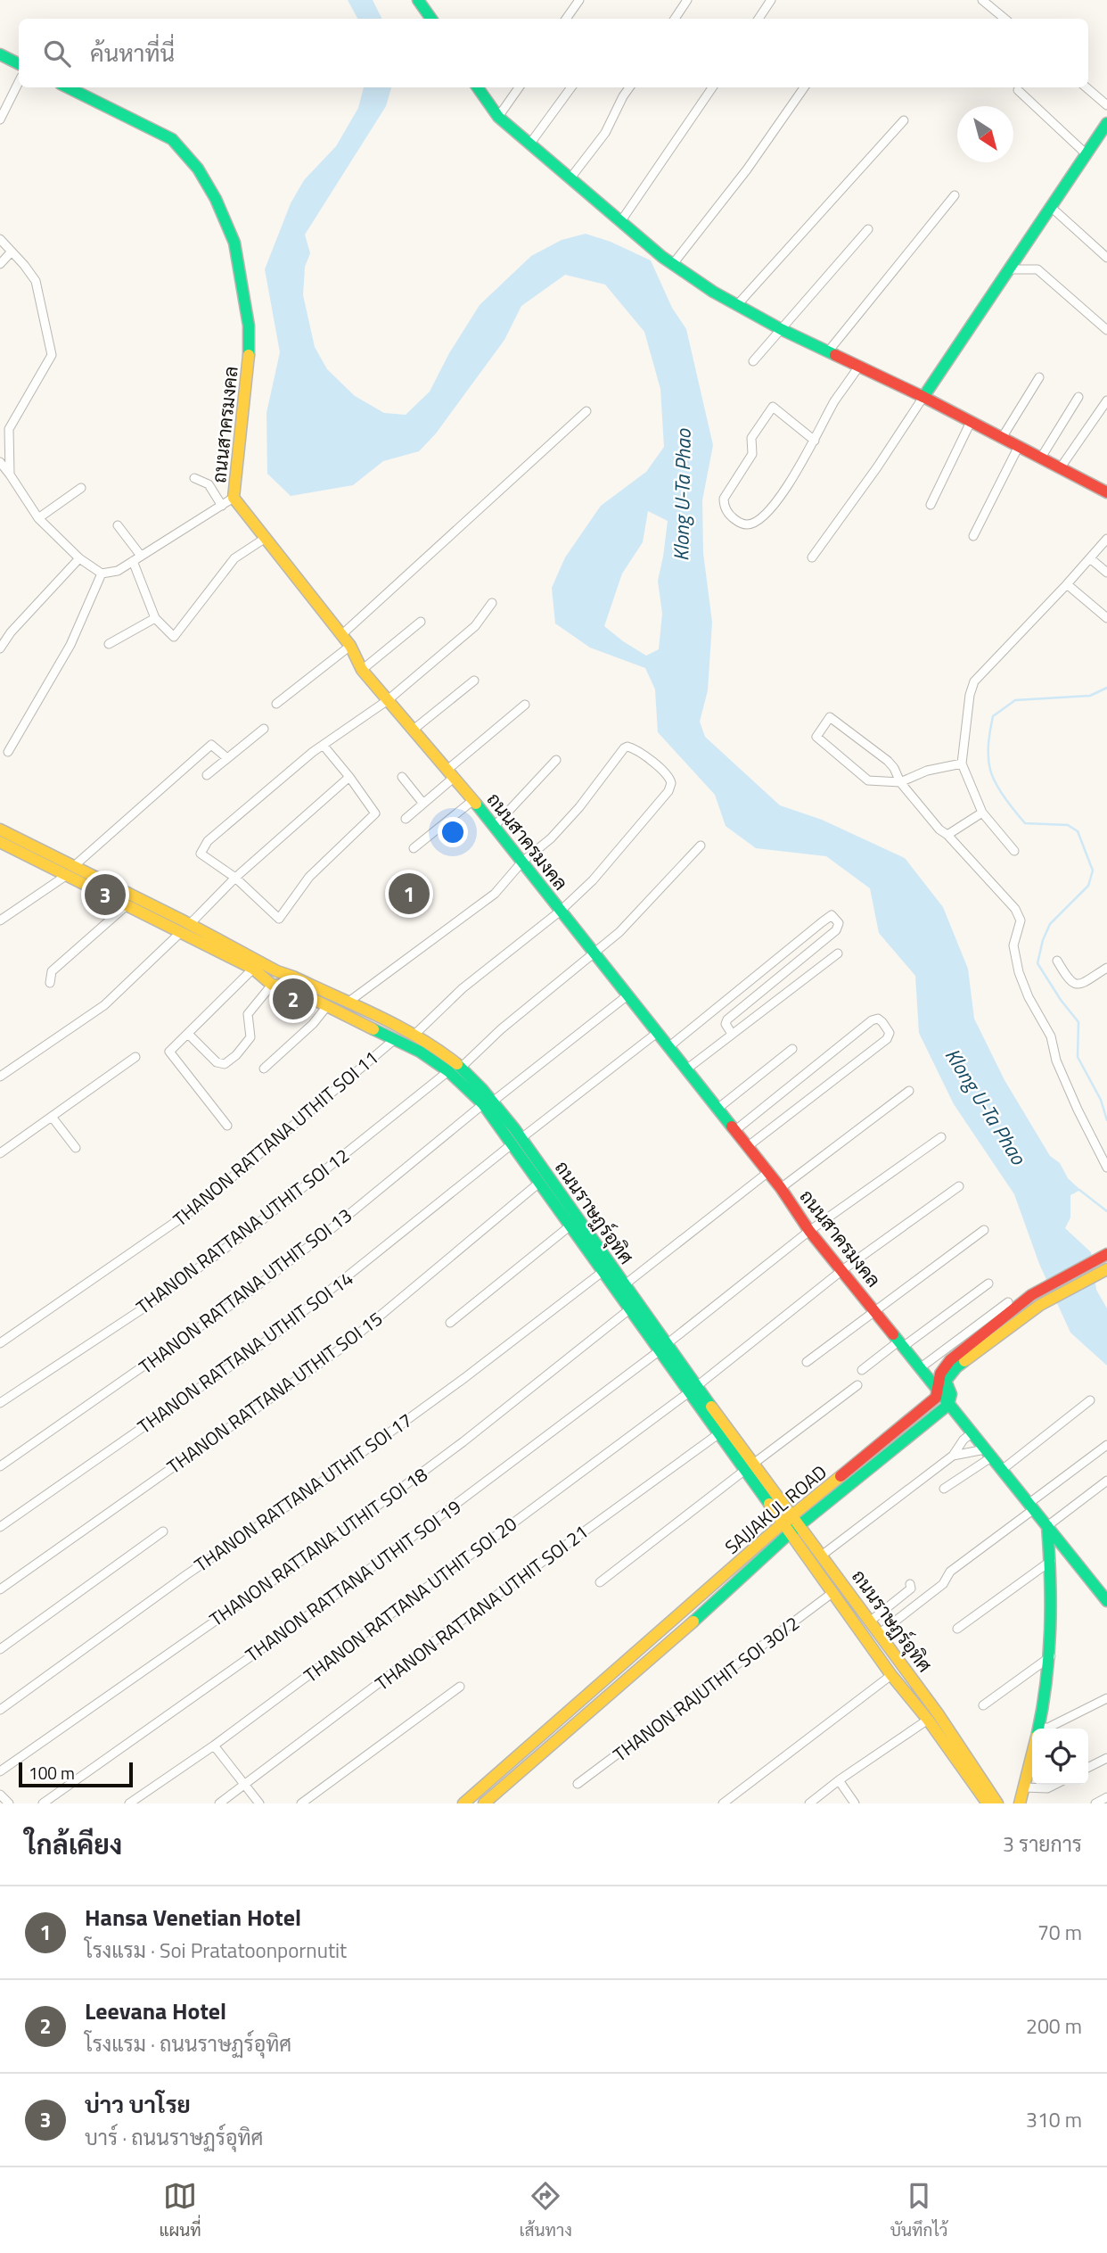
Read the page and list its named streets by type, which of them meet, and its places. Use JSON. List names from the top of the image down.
{
  "streets": {
    "street": [
      "ถนนสาครมงคล",
      "THANON RATTANA UTHIT SOI 11",
      "ถนนราษฏร์อุทิศ",
      "THANON RATTANA UTHIT SOI 12",
      "THANON RATTANA UTHIT SOI 13",
      "THANON RATTANA UTHIT SOI 14",
      "THANON RATTANA UTHIT SOI 15",
      "THANON RATTANA UTHIT SOI 17",
      "SAJJAKUL ROAD",
      "THANON RATTANA UTHIT SOI 18",
      "THANON RATTANA UTHIT SOI 19",
      "THANON RATTANA UTHIT SOI 20",
      "THANON RATTANA UTHIT SOI 21",
      "THANON RAJUTHIT SOI 30/2"
    ]
  },
  "crossings": [
    ["ถนนสาครมงคล", "THANON RATTANA UTHIT SOI 13"],
    ["ถนนสาครมงคล", "THANON RATTANA UTHIT SOI 14"],
    ["ถนนสาครมงคล", "SAJJAKUL ROAD"],
    ["ถนนสาครมงคล", "THANON RATTANA UTHIT SOI 19"],
    ["ถนนสาครมงคล", "THANON RATTANA UTHIT SOI 20"],
    ["THANON RATTANA UTHIT SOI 11", "ถนนราษฏร์อุทิศ"],
    ["ถนนราษฏร์อุทิศ", "THANON RATTANA UTHIT SOI 12"],
    ["ถนนราษฏร์อุทิศ", "THANON RATTANA UTHIT SOI 13"],
    ["ถนนราษฏร์อุทิศ", "THANON RATTANA UTHIT SOI 14"],
    ["ถนนราษฏร์อุทิศ", "THANON RATTANA UTHIT SOI 15"],
    ["ถนนราษฏร์อุทิศ", "THANON RATTANA UTHIT SOI 17"],
    ["ถนนราษฏร์อุทิศ", "SAJJAKUL ROAD"],
    ["ถนนราษฏร์อุทิศ", "THANON RATTANA UTHIT SOI 18"],
    ["ถนนราษฏร์อุทิศ", "THANON RATTANA UTHIT SOI 19"],
    ["ถนนราษฏร์อุทิศ", "THANON RATTANA UTHIT SOI 20"],
    ["ถนนราษฏร์อุทิศ", "THANON RATTANA UTHIT SOI 21"],
    ["ถนนราษฏร์อุทิศ", "THANON RAJUTHIT SOI 30/2"]
  ],
  "water": ["Klong U-Ta Phao"],
  "scale_bar": "100 m",
  "north": "bottom right",
  "page": {
    "search": "ค้นหาที่นี่",
    "pins": ["1", "3", "2"],
    "scale": "100 m",
    "heading": ["ใกล้เคียง", "3 รายการ"],
    "list": [
      {
        "mark": "1",
        "name": "Hansa Venetian Hotel",
        "note": "โรงแรม · Soi Pratatoonpornutit",
        "value": "70 m"
      },
      {
        "mark": "2",
        "name": "Leevana Hotel",
        "note": "โรงแรม · ถนนราษฏร์อุทิศ",
        "value": "200 m"
      },
      {
        "mark": "3",
        "name": "บ่าว บาโรย",
        "note": "บาร์ · ถนนราษฏร์อุทิศ",
        "value": "310 m"
      }
    ],
    "nav": ["แผนที่", "เส้นทาง", "บันทึกไว้"]
  }
}
